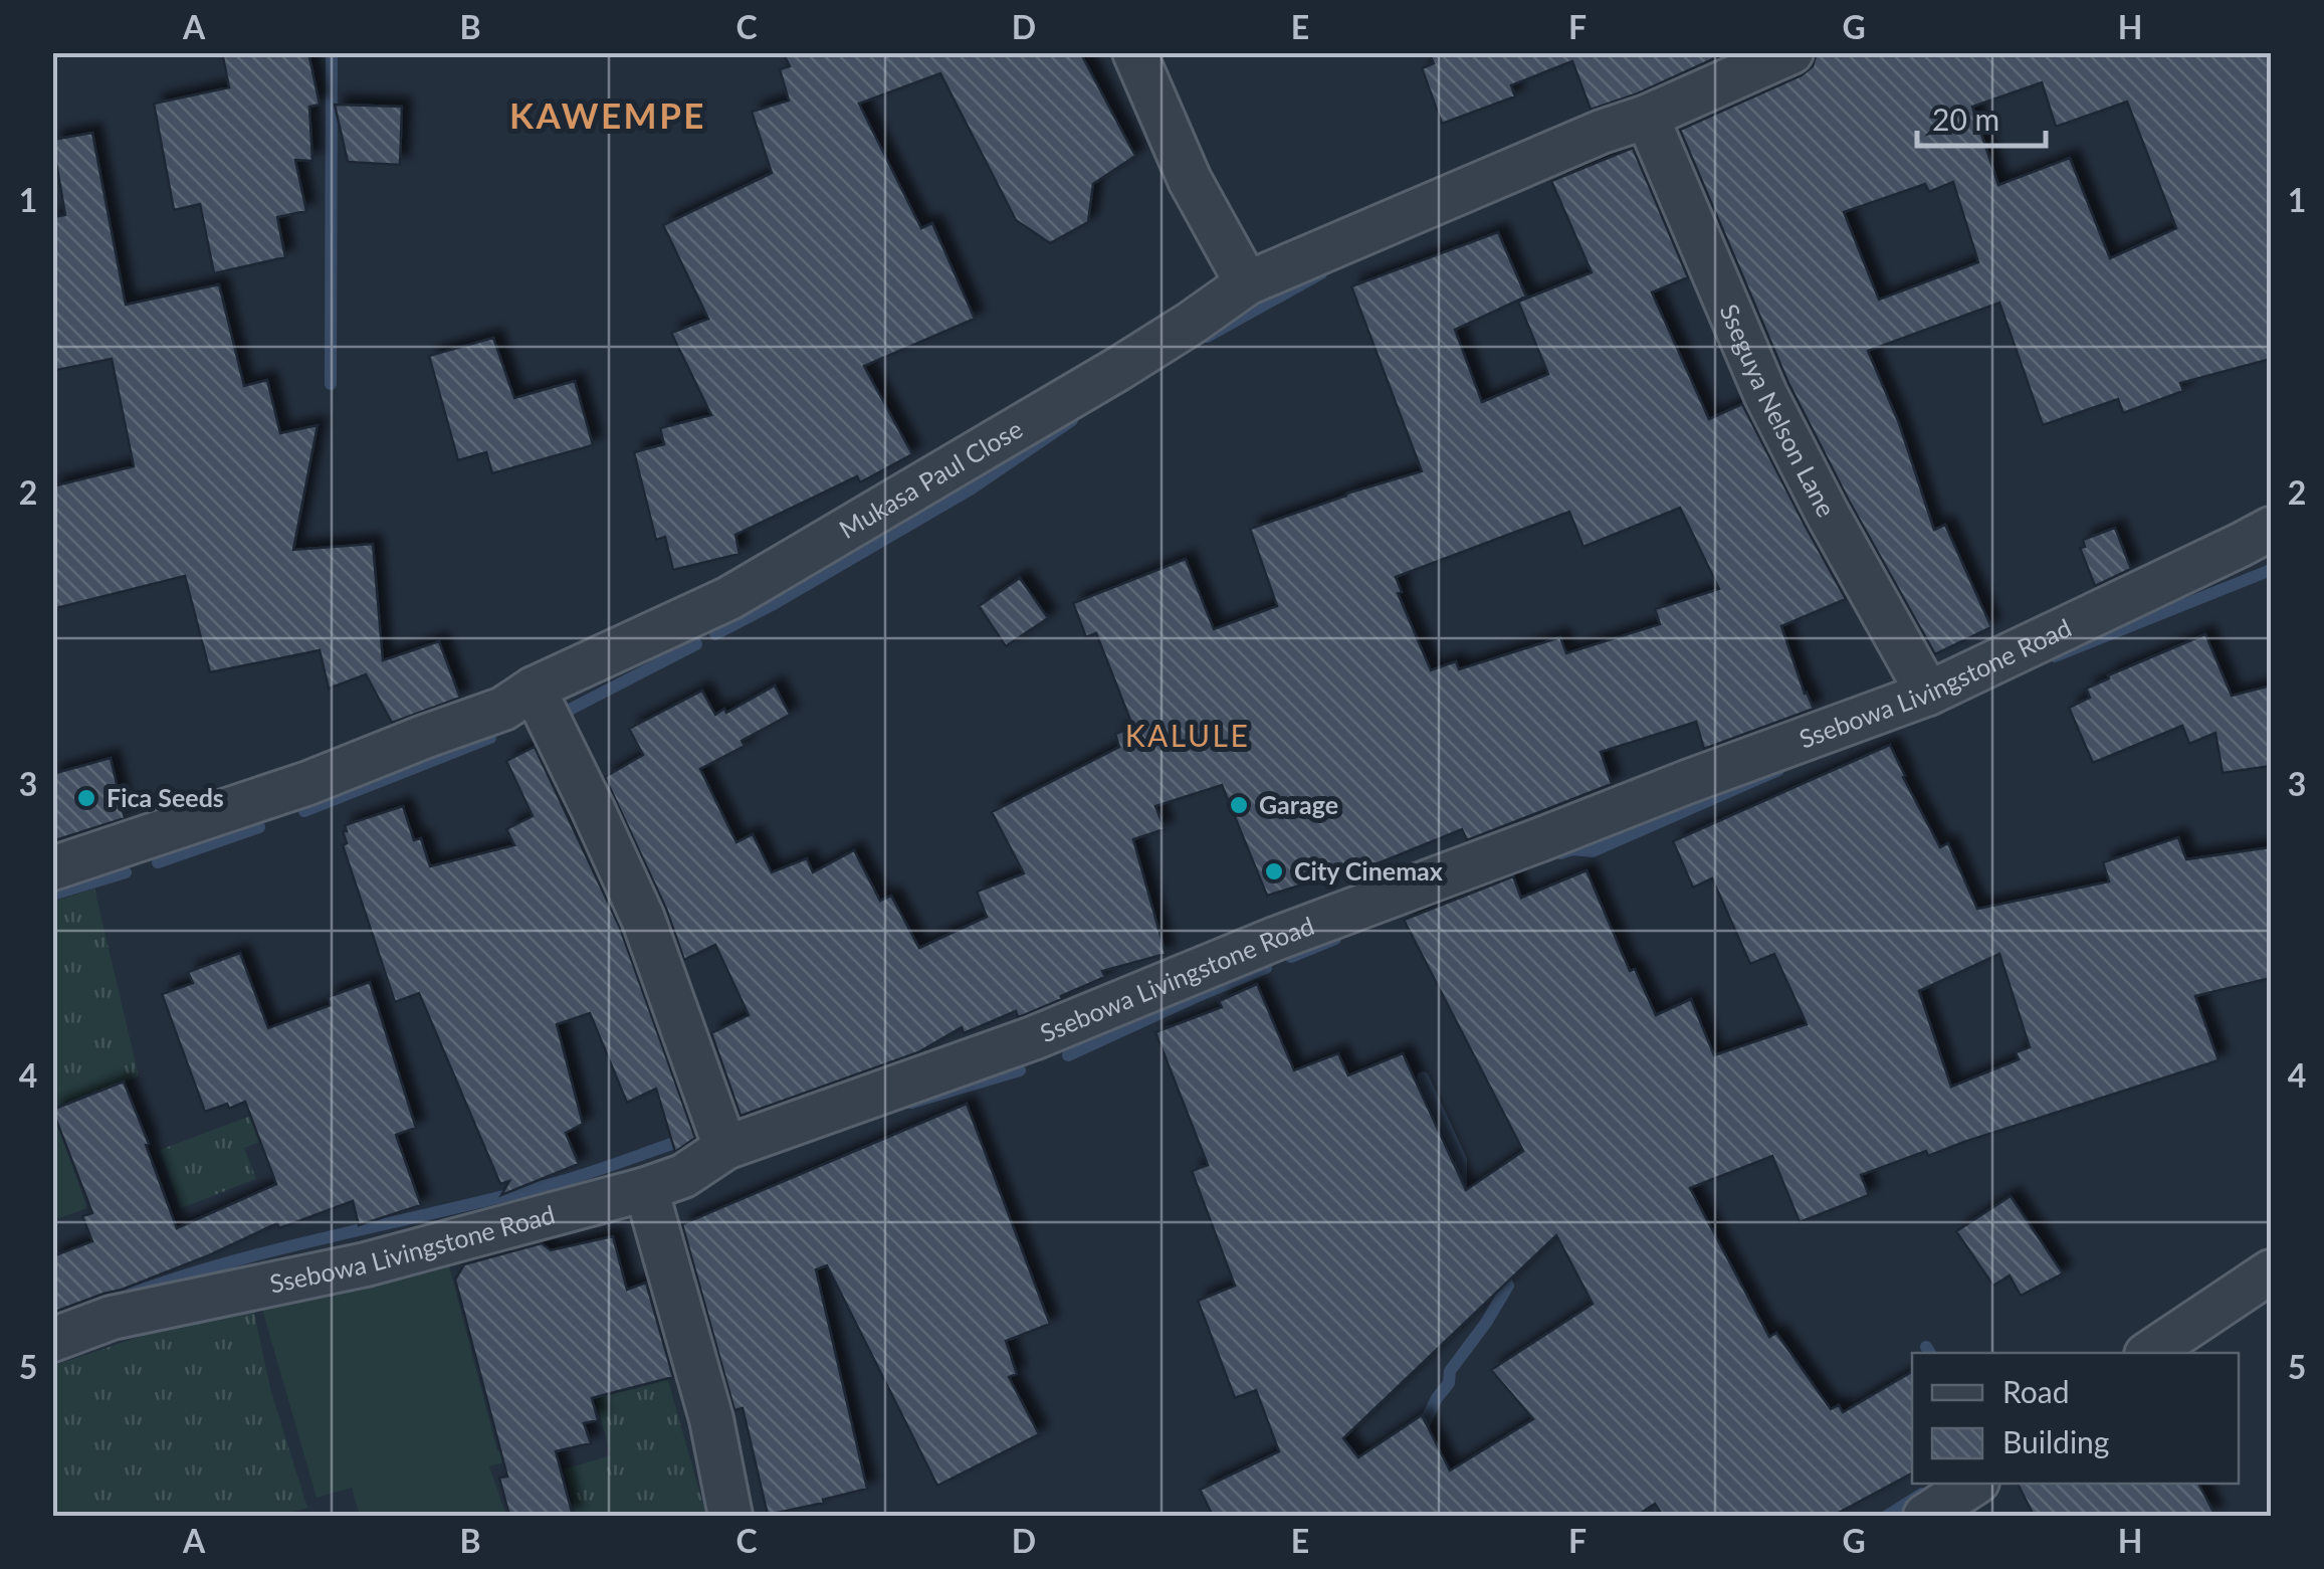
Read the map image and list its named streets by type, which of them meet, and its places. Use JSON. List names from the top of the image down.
{
  "streets": {
    "street": ["Sseguya Nelson Lane", "Mukasa Paul Close", "Ssebowa Livingstone Road"]
  },
  "crossings": [
    ["Sseguya Nelson Lane", "Mukasa Paul Close"],
    ["Sseguya Nelson Lane", "Ssebowa Livingstone Road"]
  ],
  "districts": ["KAWEMPE", "KALULE"],
  "places": ["Fica Seeds", "Garage", "City Cinemax"],
  "legend": ["Road", "Building"],
  "scale_bar": "20 m",
  "grid": {
    "columns": [
      "A",
      "B",
      "C",
      "D",
      "E",
      "F",
      "G",
      "H"
    ],
    "rows": [
      "1",
      "2",
      "3",
      "4",
      "5"
    ]
  }
}
